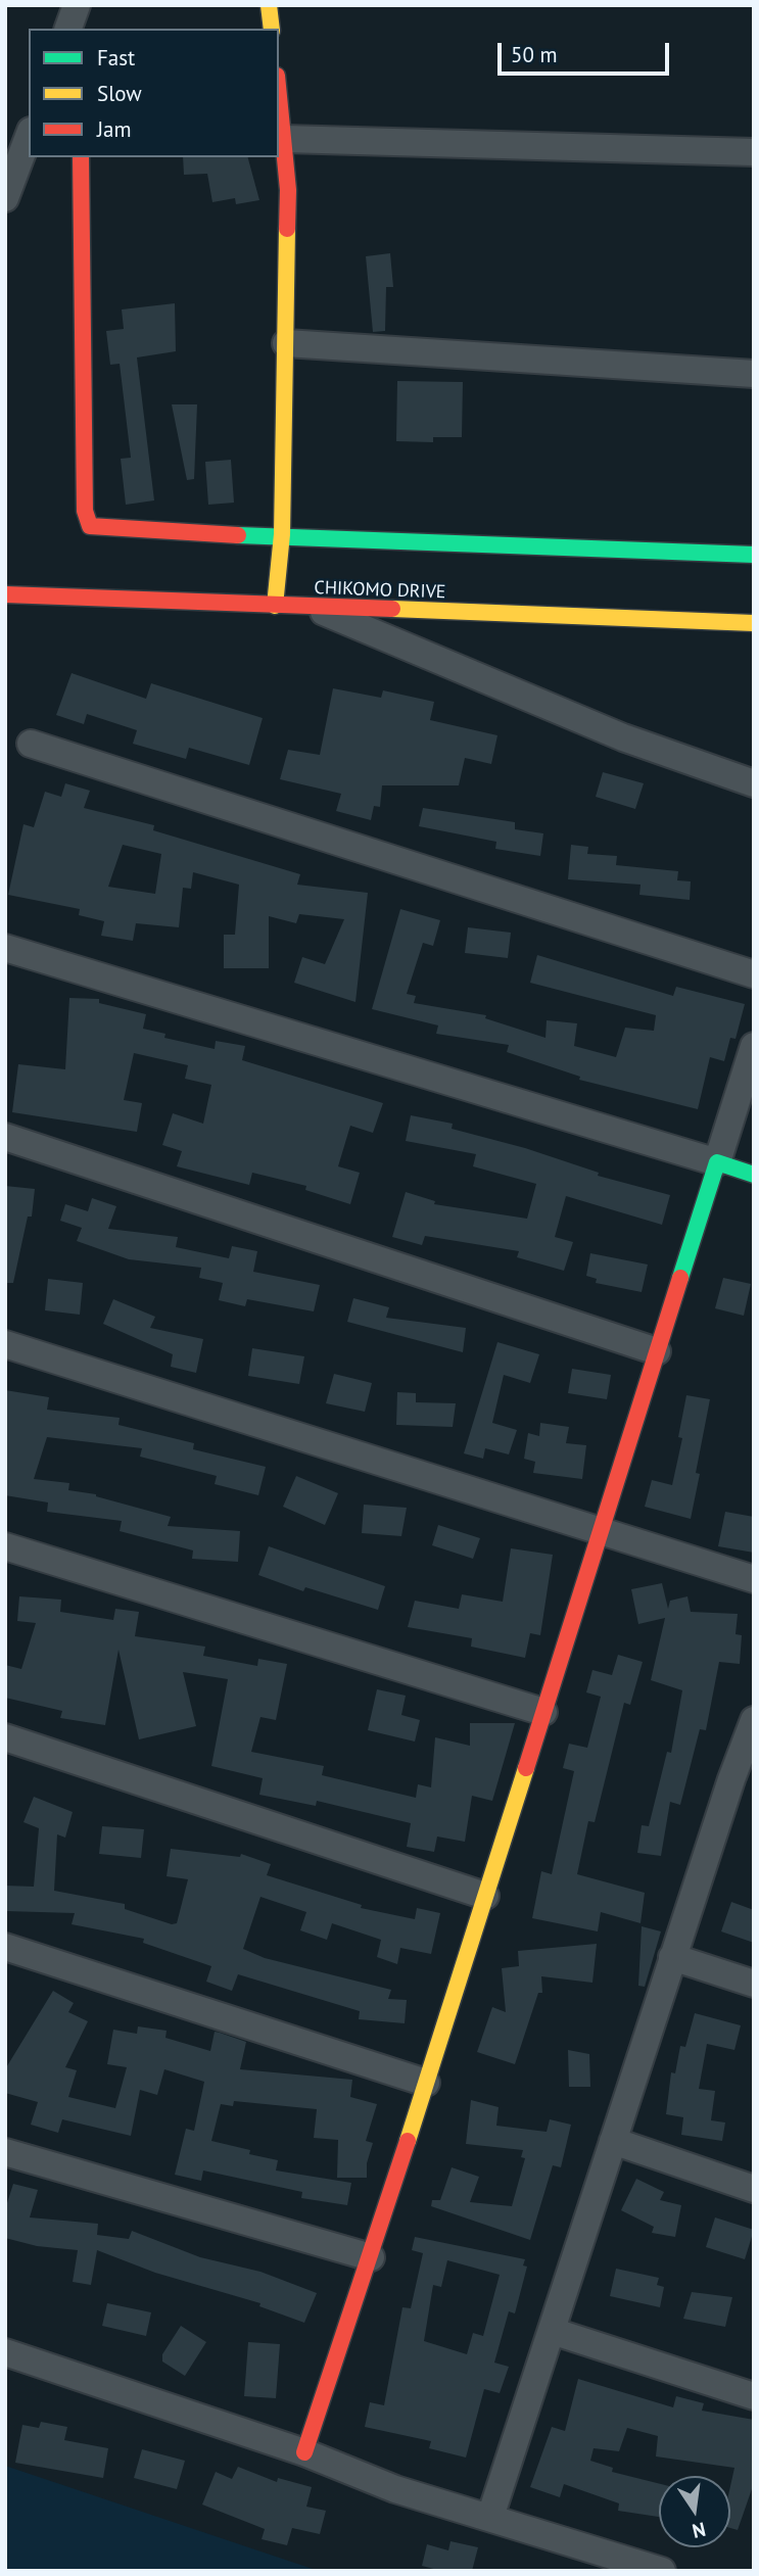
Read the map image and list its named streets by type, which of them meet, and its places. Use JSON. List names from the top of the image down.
{
  "streets": {
    "street": ["CHIKOMO DRIVE"]
  },
  "legend": ["Fast", "Slow", "Jam"],
  "scale_bar": "50 m",
  "north": "bottom"
}
